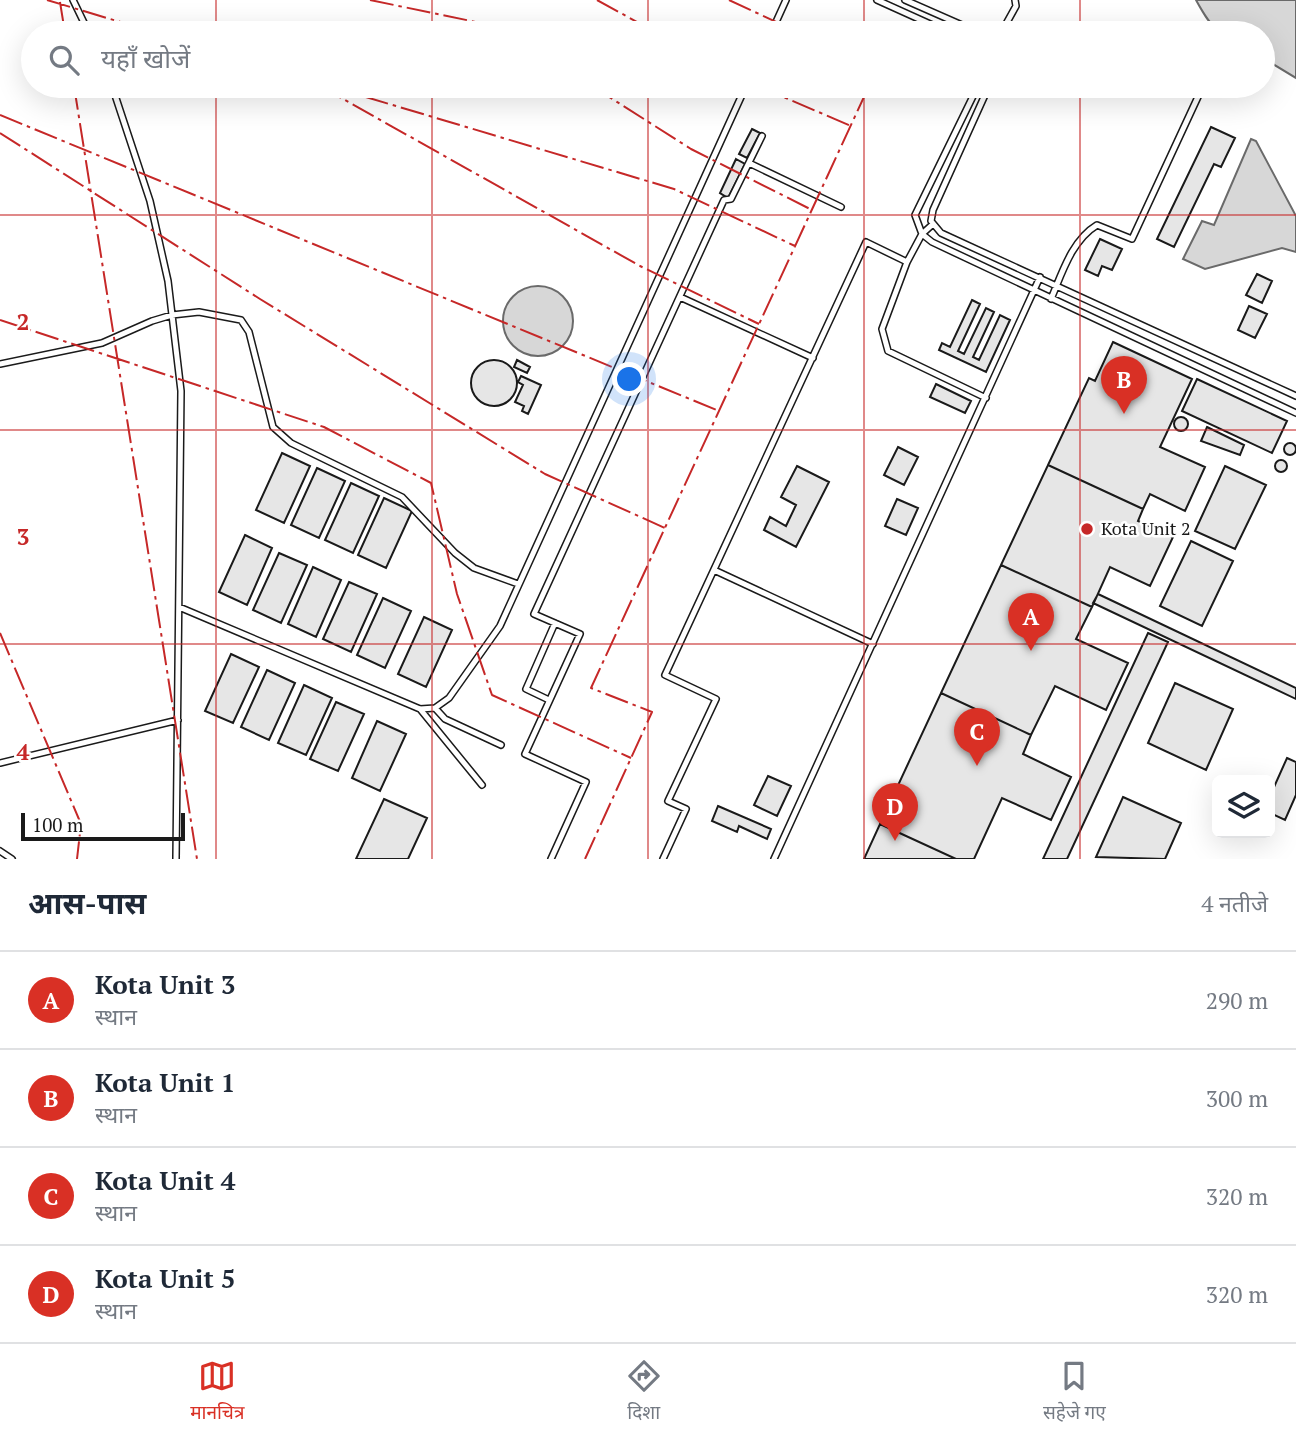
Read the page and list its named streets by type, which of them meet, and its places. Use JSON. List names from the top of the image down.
{
  "places": ["Kota Unit 2"],
  "scale_bar": "100 m",
  "page": {
    "search": "यहाँ खोजें",
    "pins": [
      "B",
      "A",
      "C",
      "D"
    ],
    "scale": "100 m",
    "heading": ["आस-पास", "4 नतीजे"],
    "list": [
      {
        "mark": "A",
        "name": "Kota Unit 3",
        "note": "स्थान",
        "value": "290 m"
      },
      {
        "mark": "B",
        "name": "Kota Unit 1",
        "note": "स्थान",
        "value": "300 m"
      },
      {
        "mark": "C",
        "name": "Kota Unit 4",
        "note": "स्थान",
        "value": "320 m"
      },
      {
        "mark": "D",
        "name": "Kota Unit 5",
        "note": "स्थान",
        "value": "320 m"
      }
    ],
    "nav": ["मानचित्र", "दिशा", "सहेजे गए"]
  },
  "grid": {
    "rows": ["2", "3", "4"]
  }
}
